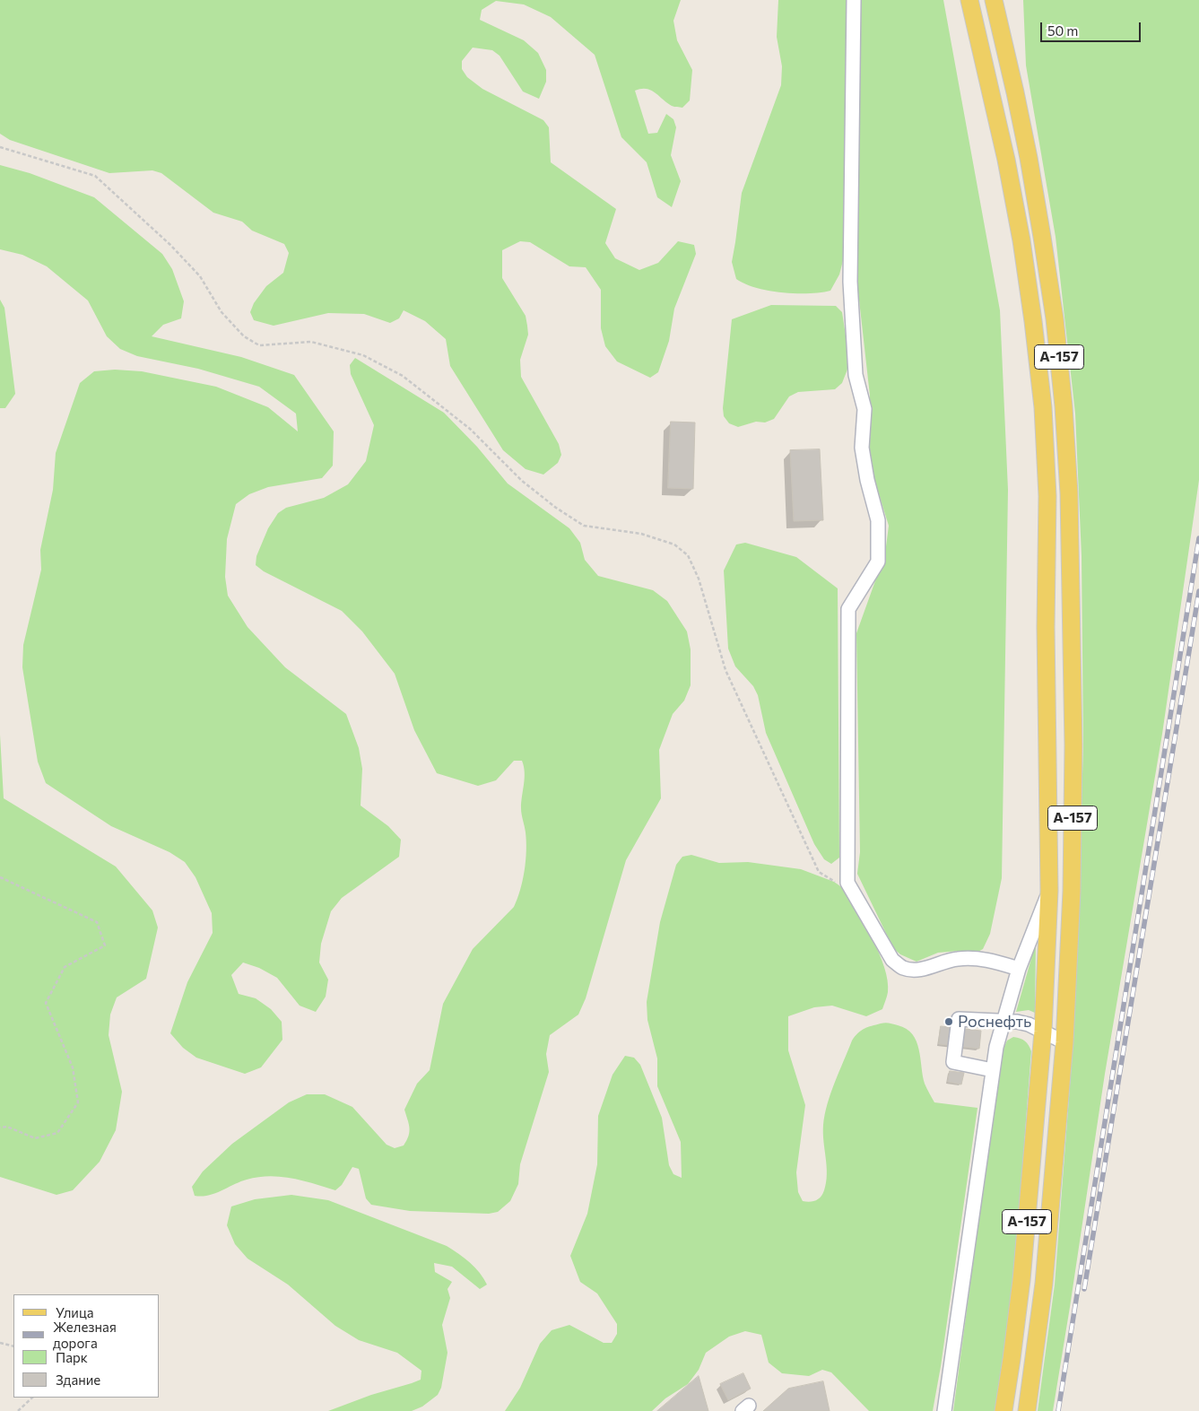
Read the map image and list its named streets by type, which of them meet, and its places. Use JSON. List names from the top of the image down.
{
  "streets": {
    "main road": ["А-157"]
  },
  "places": ["Роснефть"],
  "legend": [
    "Улица",
    "Железная дорога",
    "Парк",
    "Здание"
  ],
  "scale_bar": "50 m"
}
